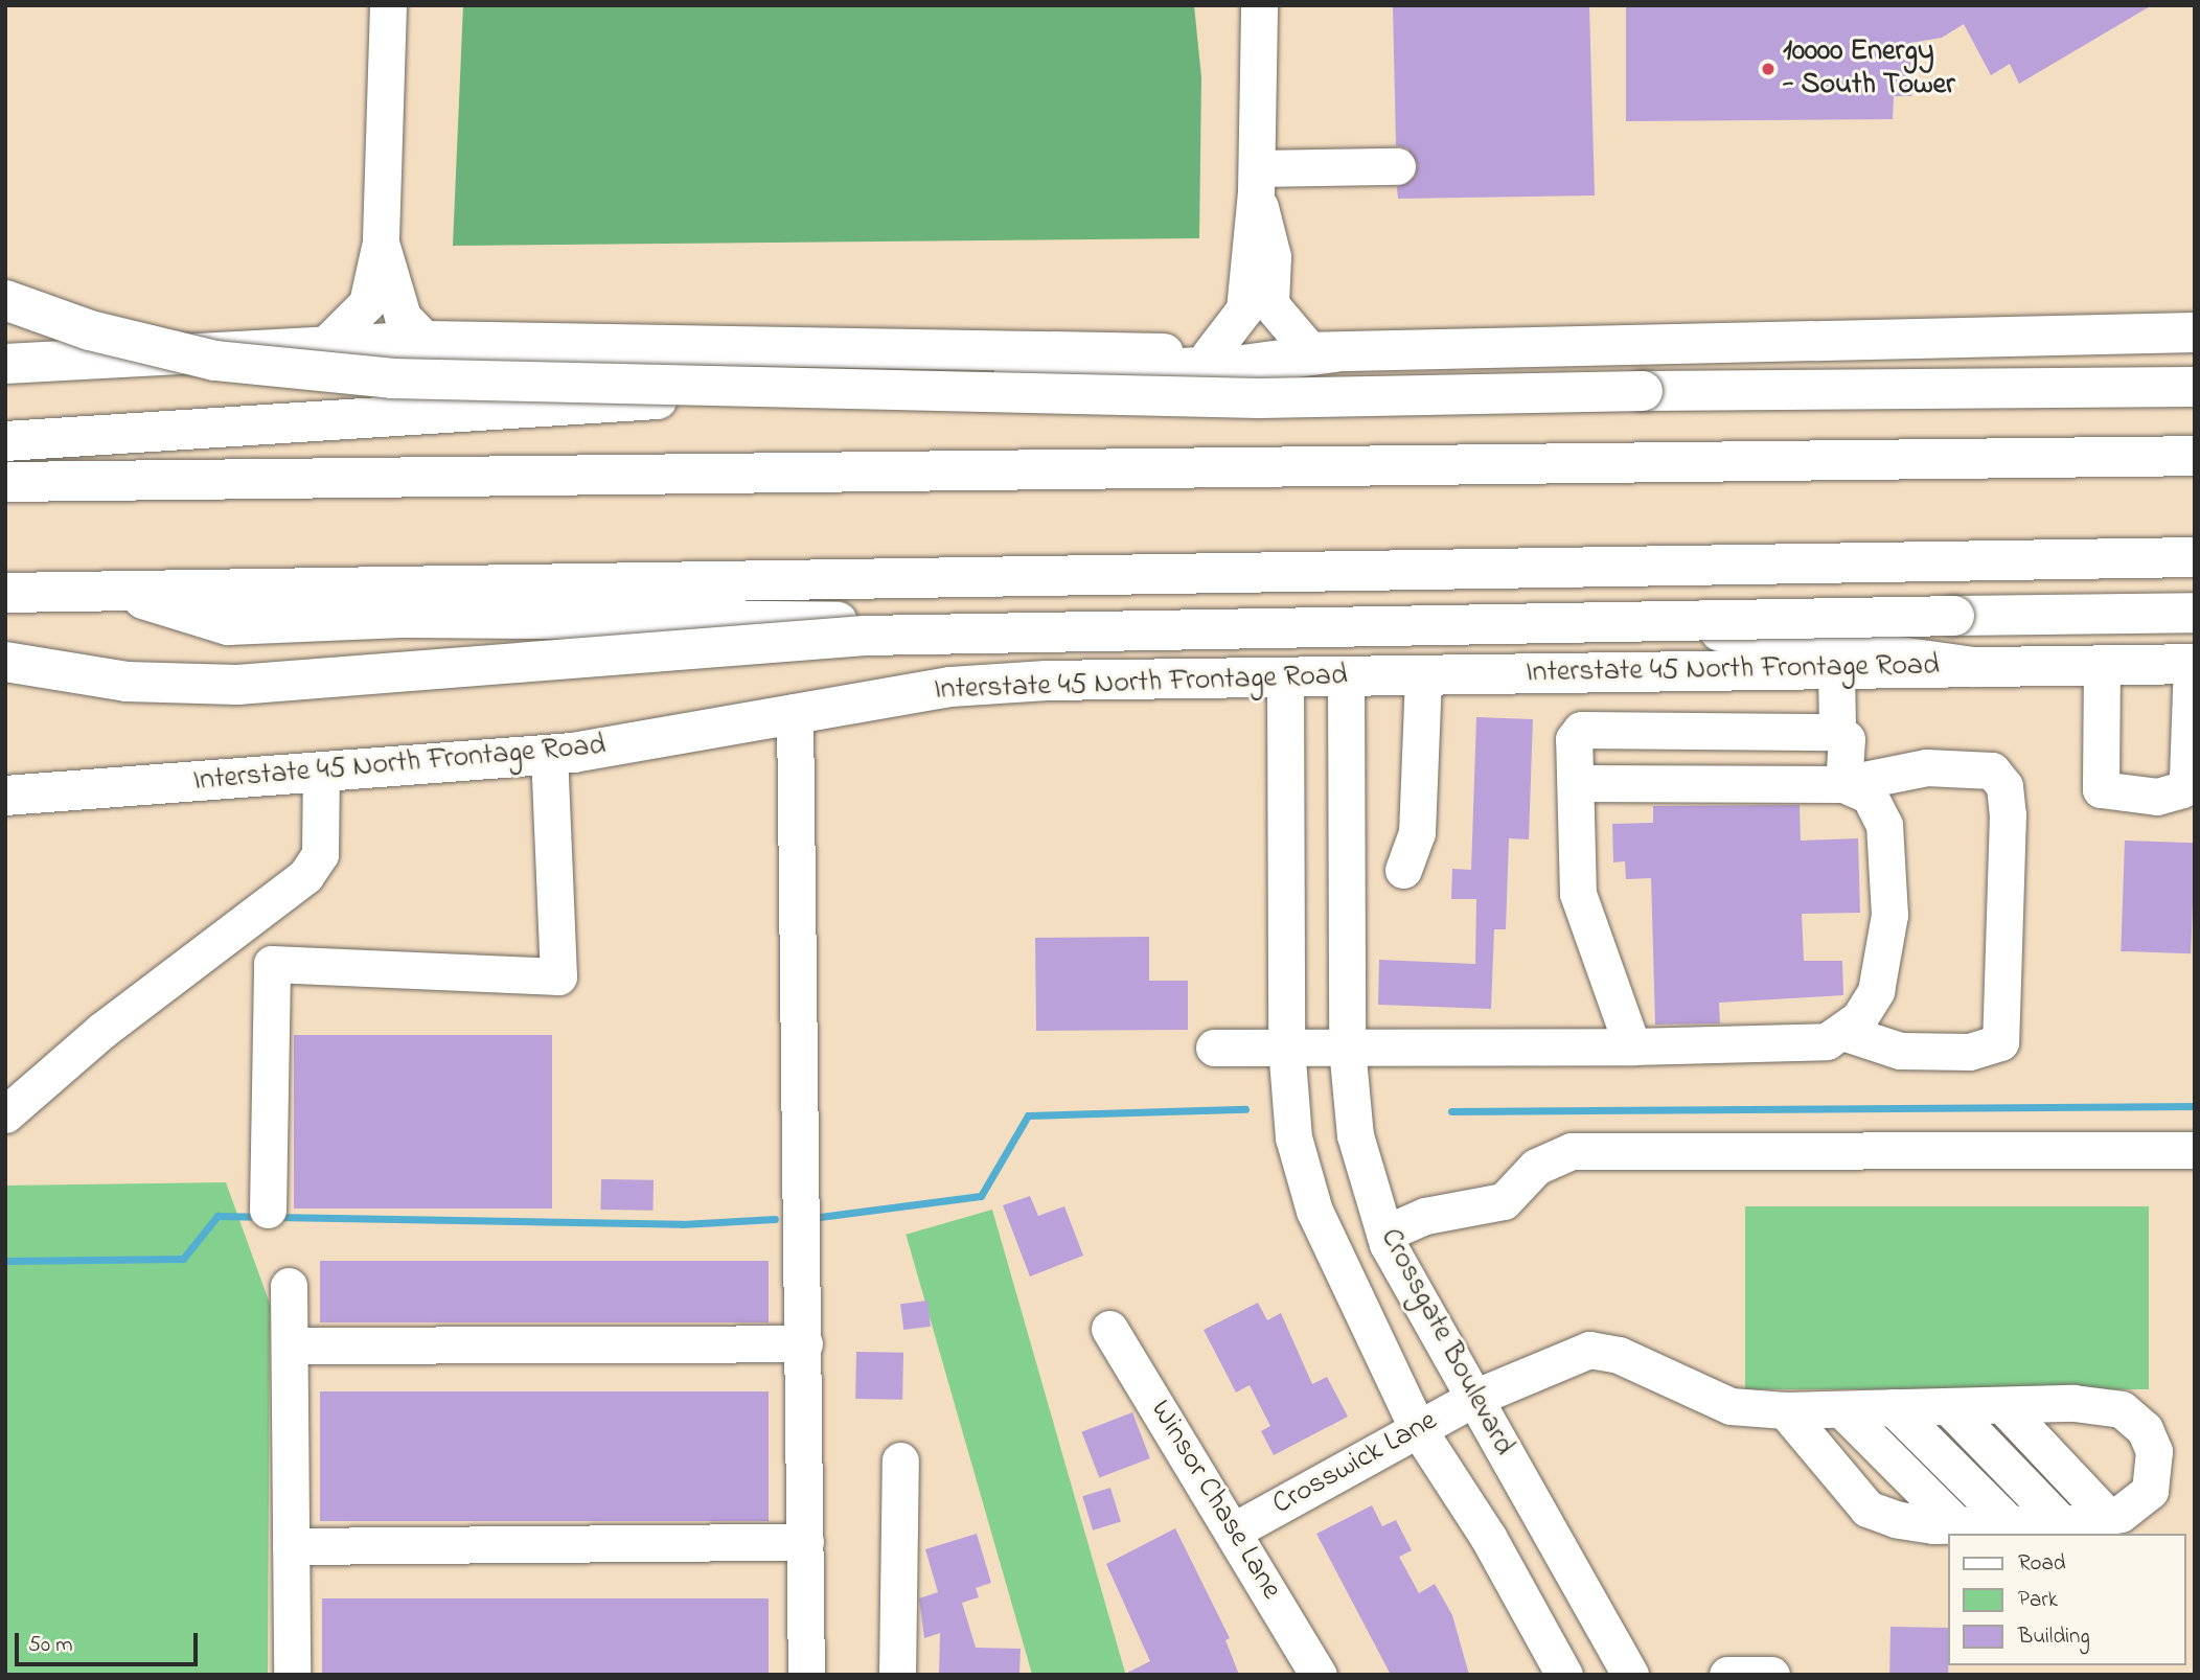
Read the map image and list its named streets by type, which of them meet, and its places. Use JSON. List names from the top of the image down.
{
  "streets": {
    "main road": ["Interstate 45 North Frontage Road"],
    "street": ["Crossgate Boulevard", "Crosswick Lane", "Winsor Chase Lane"]
  },
  "crossings": [
    ["Interstate 45 North Frontage Road", "Crossgate Boulevard"],
    ["Crossgate Boulevard", "Crosswick Lane"],
    ["Crosswick Lane", "Winsor Chase Lane"]
  ],
  "places": ["10000 Energy - South Tower"],
  "legend": ["Road", "Park", "Building"],
  "scale_bar": "50 m"
}
